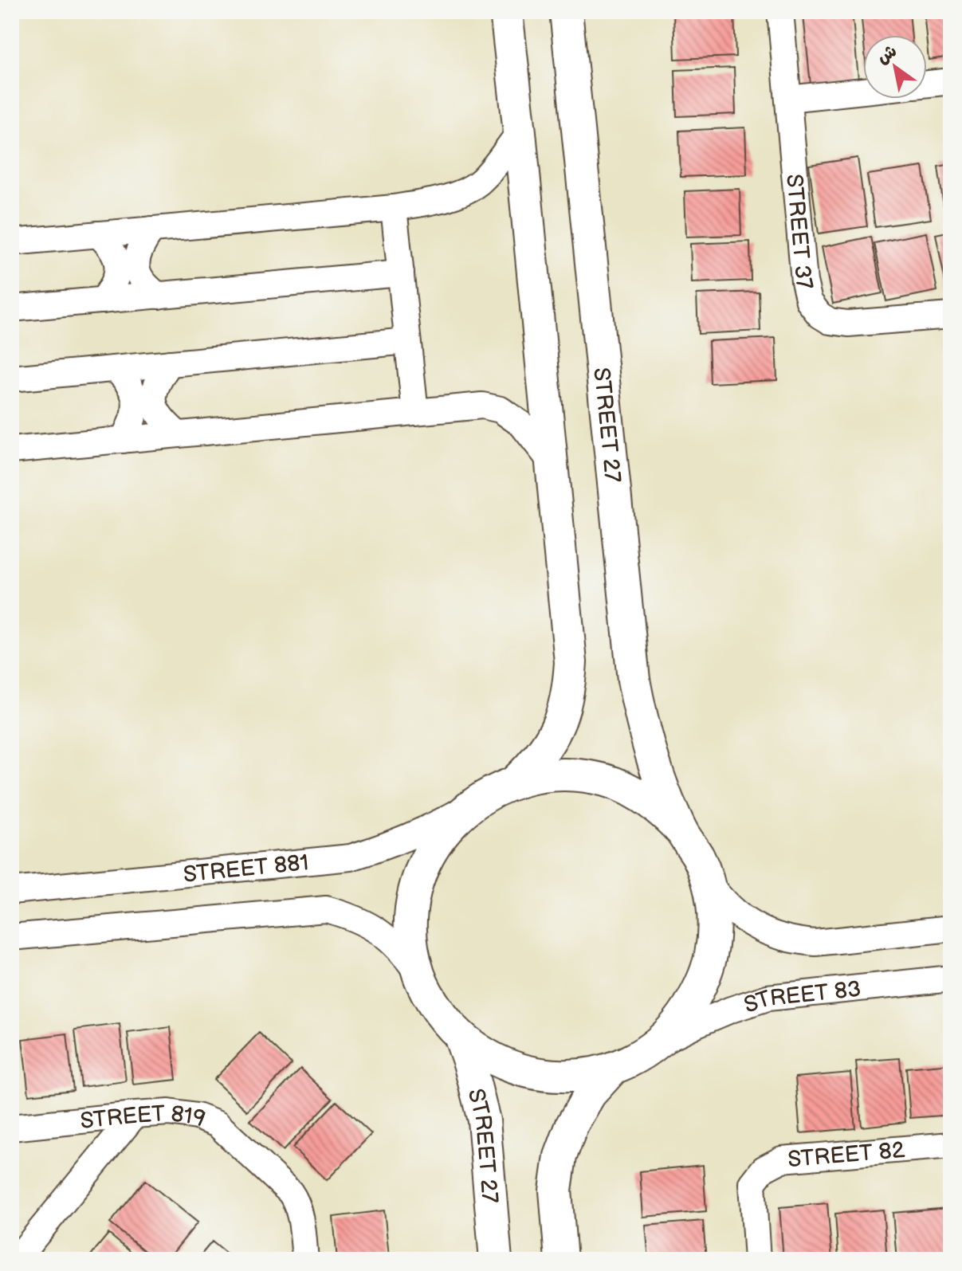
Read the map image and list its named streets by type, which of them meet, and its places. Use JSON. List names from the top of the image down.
{
  "streets": {
    "main road": ["STREET 27"],
    "street": [
      "STREET 37",
      "STREET 881",
      "STREET 83",
      "STREET 819",
      "STREET 82"
    ]
  },
  "north": "top left"
}
